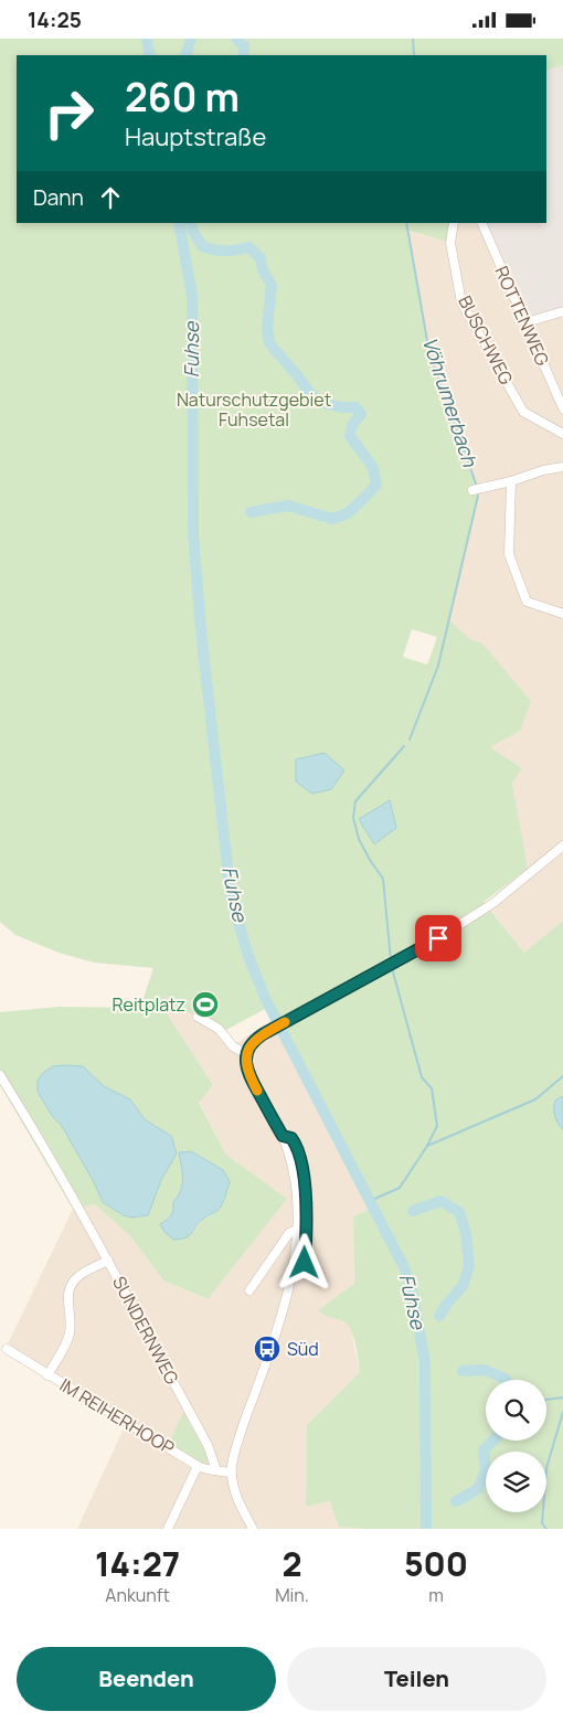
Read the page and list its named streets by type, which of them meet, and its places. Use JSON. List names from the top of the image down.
{
  "streets": {
    "street": [
      "ROTTENWEG",
      "BUSCHWEG",
      "SUNDERNWEG",
      "IM REIHERHOOP"
    ]
  },
  "crossings": [
    ["SUNDERNWEG", "IM REIHERHOOP"]
  ],
  "water": ["Fuhse", "Vöhrumerbach"],
  "parks": ["Naturschutzgebiet Fuhsetal"],
  "places": {
    "sports": ["Reitplatz"],
    "bus stop": ["Süd"]
  },
  "page": {
    "status": "14:25",
    "turn": ["260 m", "Hauptstraße"],
    "then": "Dann",
    "eta": [
      "14:27",
      "Ankunft",
      "2",
      "Min.",
      "500",
      "m"
    ],
    "buttons": ["Beenden", "Teilen"]
  }
}
